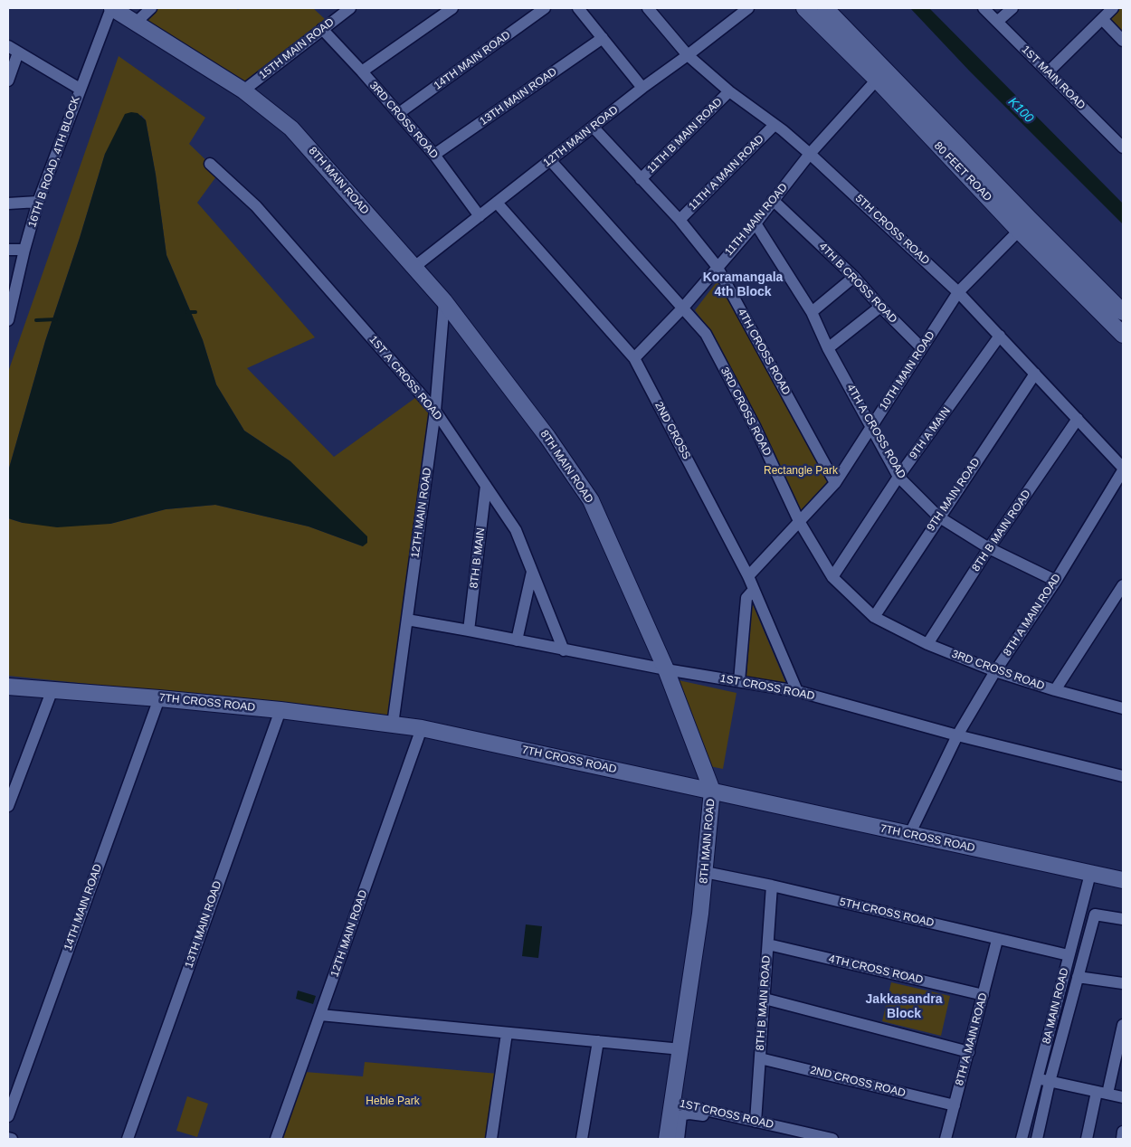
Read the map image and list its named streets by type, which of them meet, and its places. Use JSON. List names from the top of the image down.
{
  "streets": {
    "street": [
      "15TH MAIN ROAD",
      "14TH MAIN ROAD",
      "1ST MAIN ROAD",
      "13TH MAIN ROAD",
      "3RD CROSS ROAD",
      "11TH B MAIN ROAD",
      "12TH MAIN ROAD",
      "16TH B ROAD, 4TH BLOCK",
      "80 FEET ROAD",
      "11TH A MAIN ROAD",
      "8TH MAIN ROAD",
      "11TH MAIN ROAD",
      "5TH CROSS ROAD",
      "4TH B CROSS ROAD",
      "4TH CROSS ROAD",
      "10TH MAIN ROAD",
      "1ST A CROSS ROAD",
      "2ND CROSS",
      "4TH A CROSS ROAD",
      "9TH A MAIN",
      "9TH MAIN ROAD",
      "8TH B MAIN ROAD",
      "8TH B MAIN",
      "8TH A MAIN ROAD",
      "1ST CROSS ROAD",
      "7TH CROSS ROAD",
      "8A MAIN ROAD",
      "2ND CROSS ROAD"
    ]
  },
  "crossings": [
    ["15TH MAIN ROAD", "3RD CROSS ROAD"],
    ["15TH MAIN ROAD", "8TH MAIN ROAD"],
    ["14TH MAIN ROAD", "3RD CROSS ROAD"],
    ["14TH MAIN ROAD", "7TH CROSS ROAD"],
    ["13TH MAIN ROAD", "3RD CROSS ROAD"],
    ["13TH MAIN ROAD", "7TH CROSS ROAD"],
    ["3RD CROSS ROAD", "12TH MAIN ROAD"],
    ["3RD CROSS ROAD", "11TH MAIN ROAD"],
    ["3RD CROSS ROAD", "10TH MAIN ROAD"],
    ["3RD CROSS ROAD", "9TH A MAIN"],
    ["3RD CROSS ROAD", "9TH MAIN ROAD"],
    ["3RD CROSS ROAD", "8TH B MAIN ROAD"],
    ["3RD CROSS ROAD", "8TH A MAIN ROAD"],
    ["11TH B MAIN ROAD", "5TH CROSS ROAD"],
    ["11TH B MAIN ROAD", "4TH CROSS ROAD"],
    ["12TH MAIN ROAD", "8TH MAIN ROAD"],
    ["12TH MAIN ROAD", "5TH CROSS ROAD"],
    ["12TH MAIN ROAD", "4TH CROSS ROAD"],
    ["12TH MAIN ROAD", "1ST A CROSS ROAD"],
    ["12TH MAIN ROAD", "2ND CROSS"],
    ["12TH MAIN ROAD", "1ST CROSS ROAD"],
    ["12TH MAIN ROAD", "7TH CROSS ROAD"],
    ["16TH B ROAD, 4TH BLOCK", "8TH MAIN ROAD"],
    ["80 FEET ROAD", "11TH MAIN ROAD"],
    ["80 FEET ROAD", "10TH MAIN ROAD"],
    ["11TH A MAIN ROAD", "5TH CROSS ROAD"],
    ["11TH A MAIN ROAD", "4TH CROSS ROAD"],
    ["8TH MAIN ROAD", "5TH CROSS ROAD"],
    ["8TH MAIN ROAD", "1ST CROSS ROAD"],
    ["8TH MAIN ROAD", "7TH CROSS ROAD"],
    ["11TH MAIN ROAD", "5TH CROSS ROAD"],
    ["11TH MAIN ROAD", "4TH B CROSS ROAD"],
    ["11TH MAIN ROAD", "4TH CROSS ROAD"],
    ["11TH MAIN ROAD", "2ND CROSS"],
    ["11TH MAIN ROAD", "4TH A CROSS ROAD"],
    ["5TH CROSS ROAD", "10TH MAIN ROAD"],
    ["5TH CROSS ROAD", "9TH A MAIN"],
    ["5TH CROSS ROAD", "9TH MAIN ROAD"],
    ["5TH CROSS ROAD", "8TH B MAIN ROAD"],
    ["5TH CROSS ROAD", "8TH A MAIN ROAD"],
    ["5TH CROSS ROAD", "8A MAIN ROAD"],
    ["4TH B CROSS ROAD", "10TH MAIN ROAD"],
    ["4TH CROSS ROAD", "10TH MAIN ROAD"],
    ["4TH CROSS ROAD", "8TH B MAIN ROAD"],
    ["4TH CROSS ROAD", "8TH A MAIN ROAD"],
    ["10TH MAIN ROAD", "2ND CROSS"],
    ["10TH MAIN ROAD", "4TH A CROSS ROAD"],
    ["1ST A CROSS ROAD", "8TH B MAIN"],
    ["1ST A CROSS ROAD", "1ST CROSS ROAD"],
    ["2ND CROSS", "1ST CROSS ROAD"],
    ["4TH A CROSS ROAD", "9TH A MAIN"],
    ["4TH A CROSS ROAD", "9TH MAIN ROAD"],
    ["4TH A CROSS ROAD", "8TH B MAIN ROAD"],
    ["4TH A CROSS ROAD", "8TH A MAIN ROAD"],
    ["8TH B MAIN ROAD", "1ST CROSS ROAD"],
    ["8TH B MAIN ROAD", "2ND CROSS ROAD"],
    ["8TH B MAIN", "1ST CROSS ROAD"],
    ["8TH A MAIN ROAD", "1ST CROSS ROAD"],
    ["8TH A MAIN ROAD", "7TH CROSS ROAD"],
    ["8TH A MAIN ROAD", "2ND CROSS ROAD"],
    ["7TH CROSS ROAD", "8A MAIN ROAD"]
  ],
  "districts": ["Koramangala 4th Block", "Jakkasandra Block"],
  "water": ["K100"],
  "parks": ["Rectangle Park", "Heble Park"]
}
